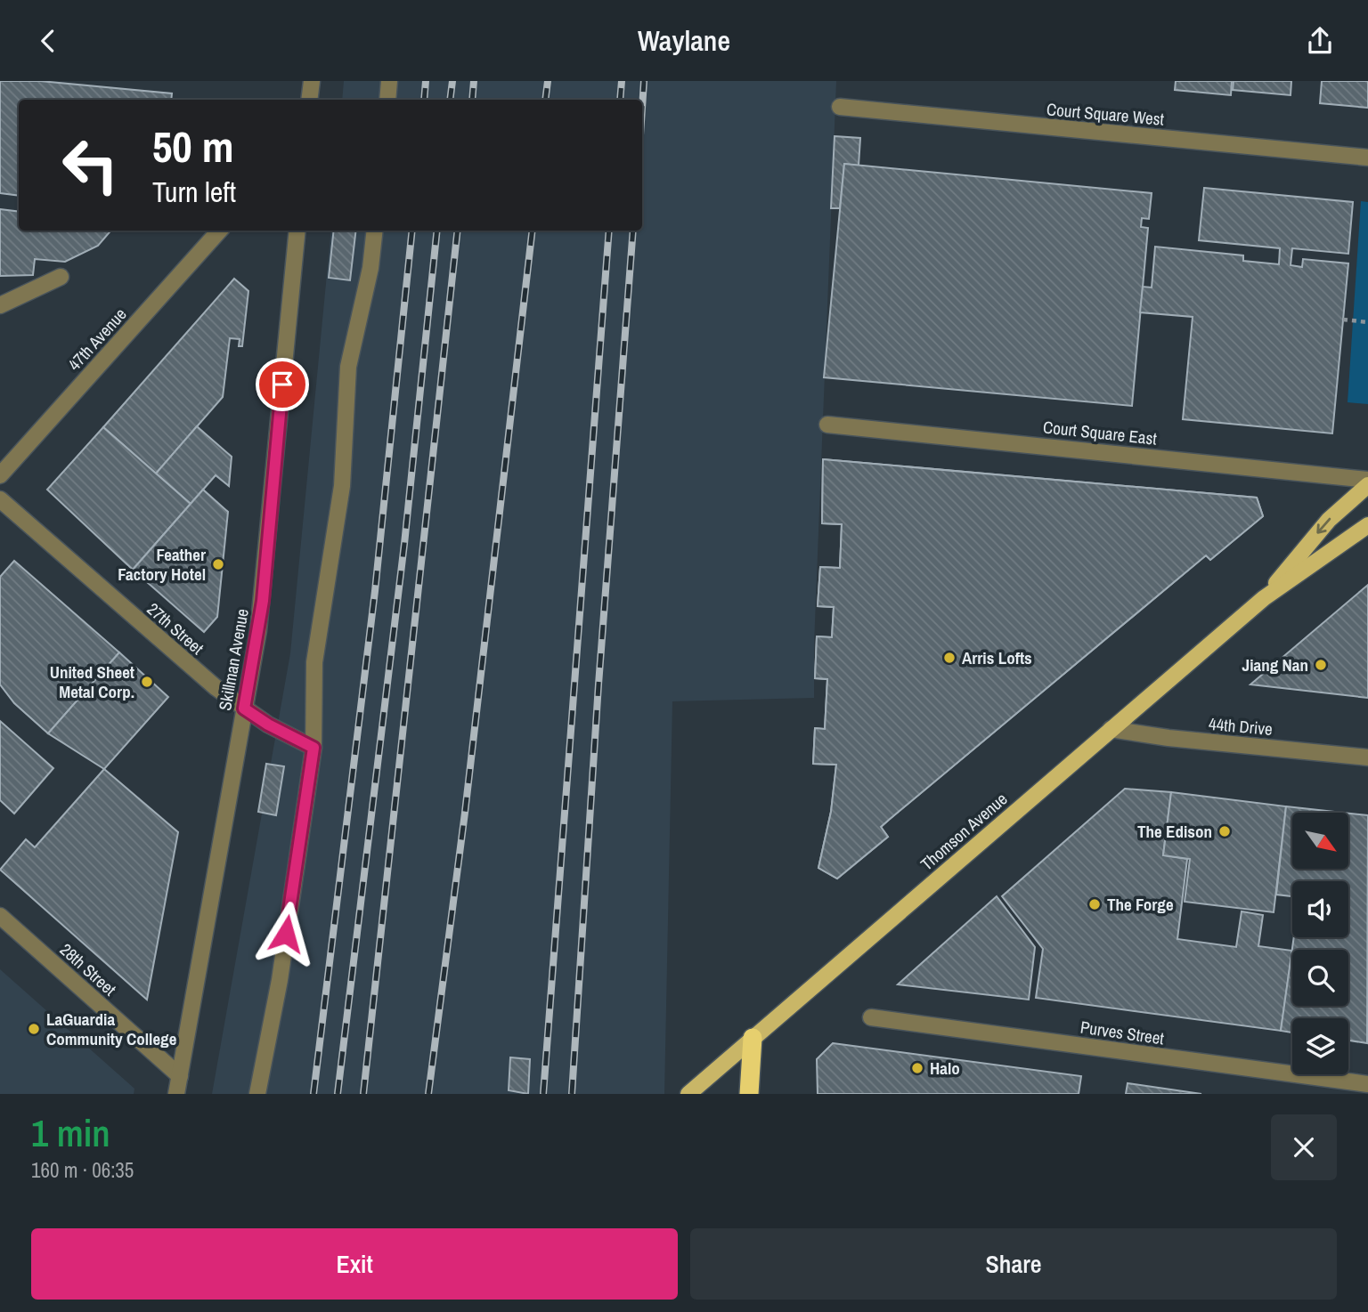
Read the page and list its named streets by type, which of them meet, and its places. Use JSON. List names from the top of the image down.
{
  "streets": {
    "main road": ["Thomson Avenue"],
    "street": [
      "Court Square West",
      "47th Avenue",
      "Court Square East",
      "27th Street",
      "Skillman Avenue",
      "44th Drive",
      "28th Street",
      "Purves Street"
    ]
  },
  "crossings": [
    ["27th Street", "Skillman Avenue"],
    ["Skillman Avenue", "28th Street"],
    ["44th Drive", "Thomson Avenue"]
  ],
  "places": [
    "Feather Factory Hotel",
    "Arris Lofts",
    "Jiang Nan",
    "United Sheet Metal Corp.",
    "The Edison",
    "The Forge",
    "LaGuardia Community College",
    "Halo"
  ],
  "north": "bottom right",
  "page": {
    "header": "Waylane",
    "turn": ["50 m", "Turn left"],
    "heading": ["1 min", "160 m · 06:35"],
    "buttons": ["Exit", "Share"]
  }
}
